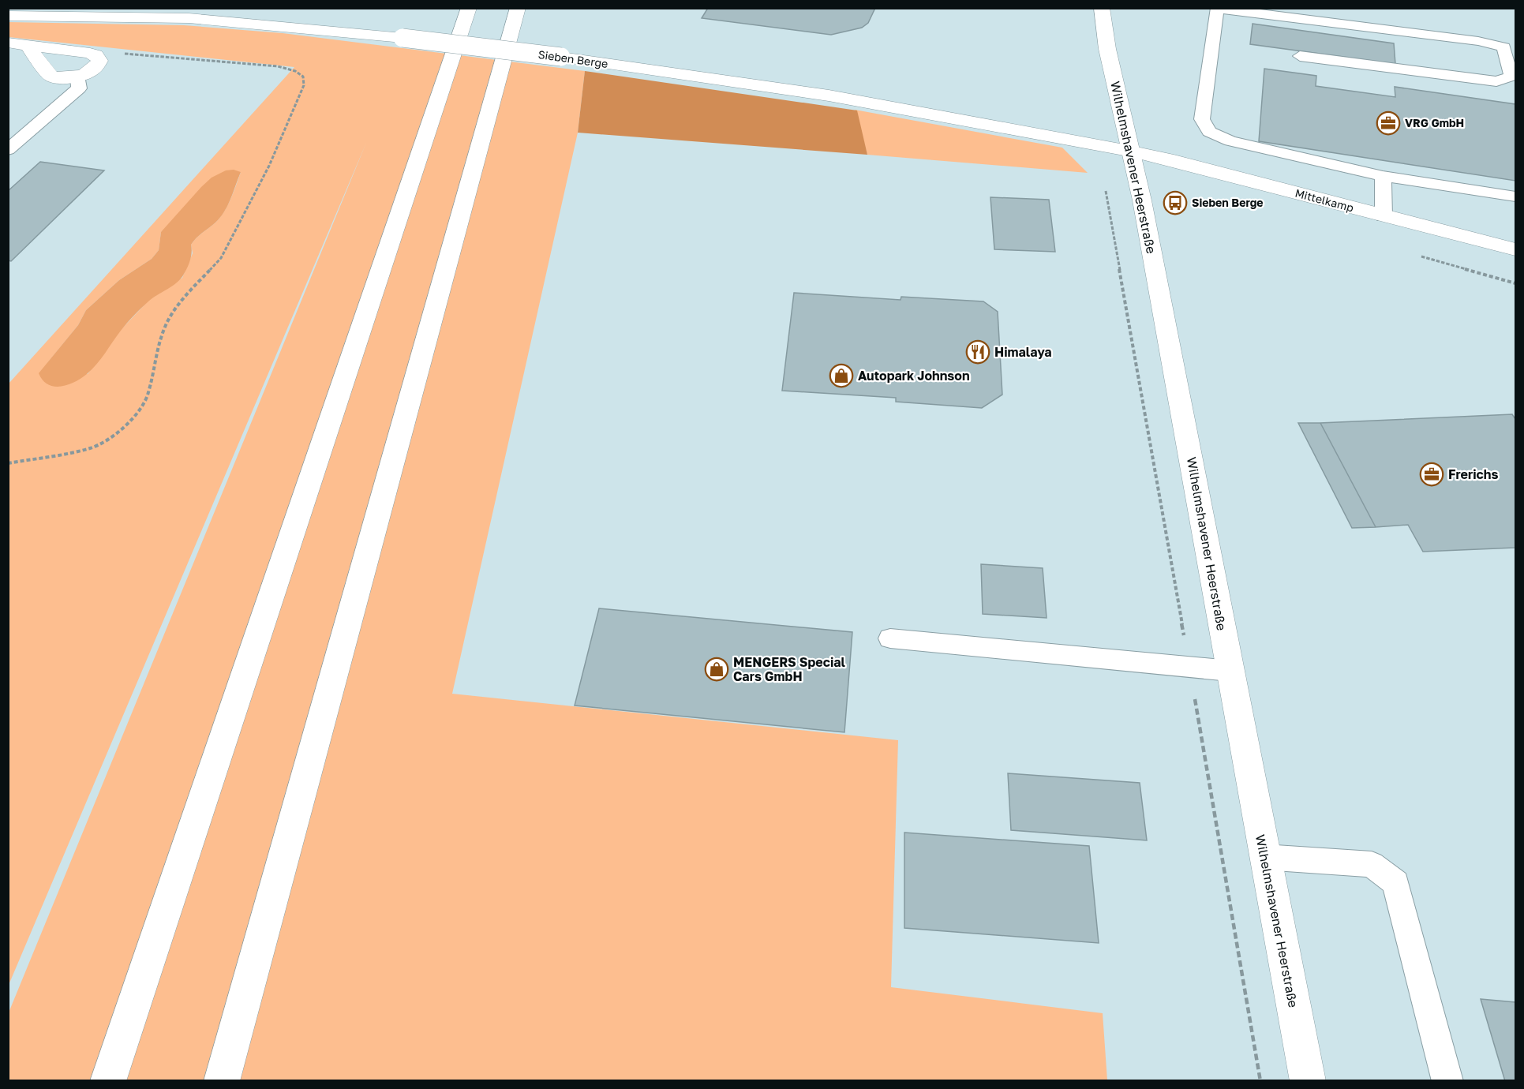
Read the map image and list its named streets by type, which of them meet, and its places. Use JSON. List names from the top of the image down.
{
  "streets": {
    "main road": ["Sieben Berge", "Wilhelmshavener Heerstraße", "Mittelkamp"]
  },
  "crossings": [
    ["Sieben Berge", "Wilhelmshavener Heerstraße"],
    ["Sieben Berge", "Mittelkamp"],
    ["Wilhelmshavener Heerstraße", "Mittelkamp"]
  ],
  "places": {
    "office": ["VRG GmbH", "Frerichs"],
    "bus stop": ["Sieben Berge"],
    "restaurant": ["Himalaya"],
    "shop": ["Autopark Johnson", "MENGERS Special Cars GmbH"]
  }
}
